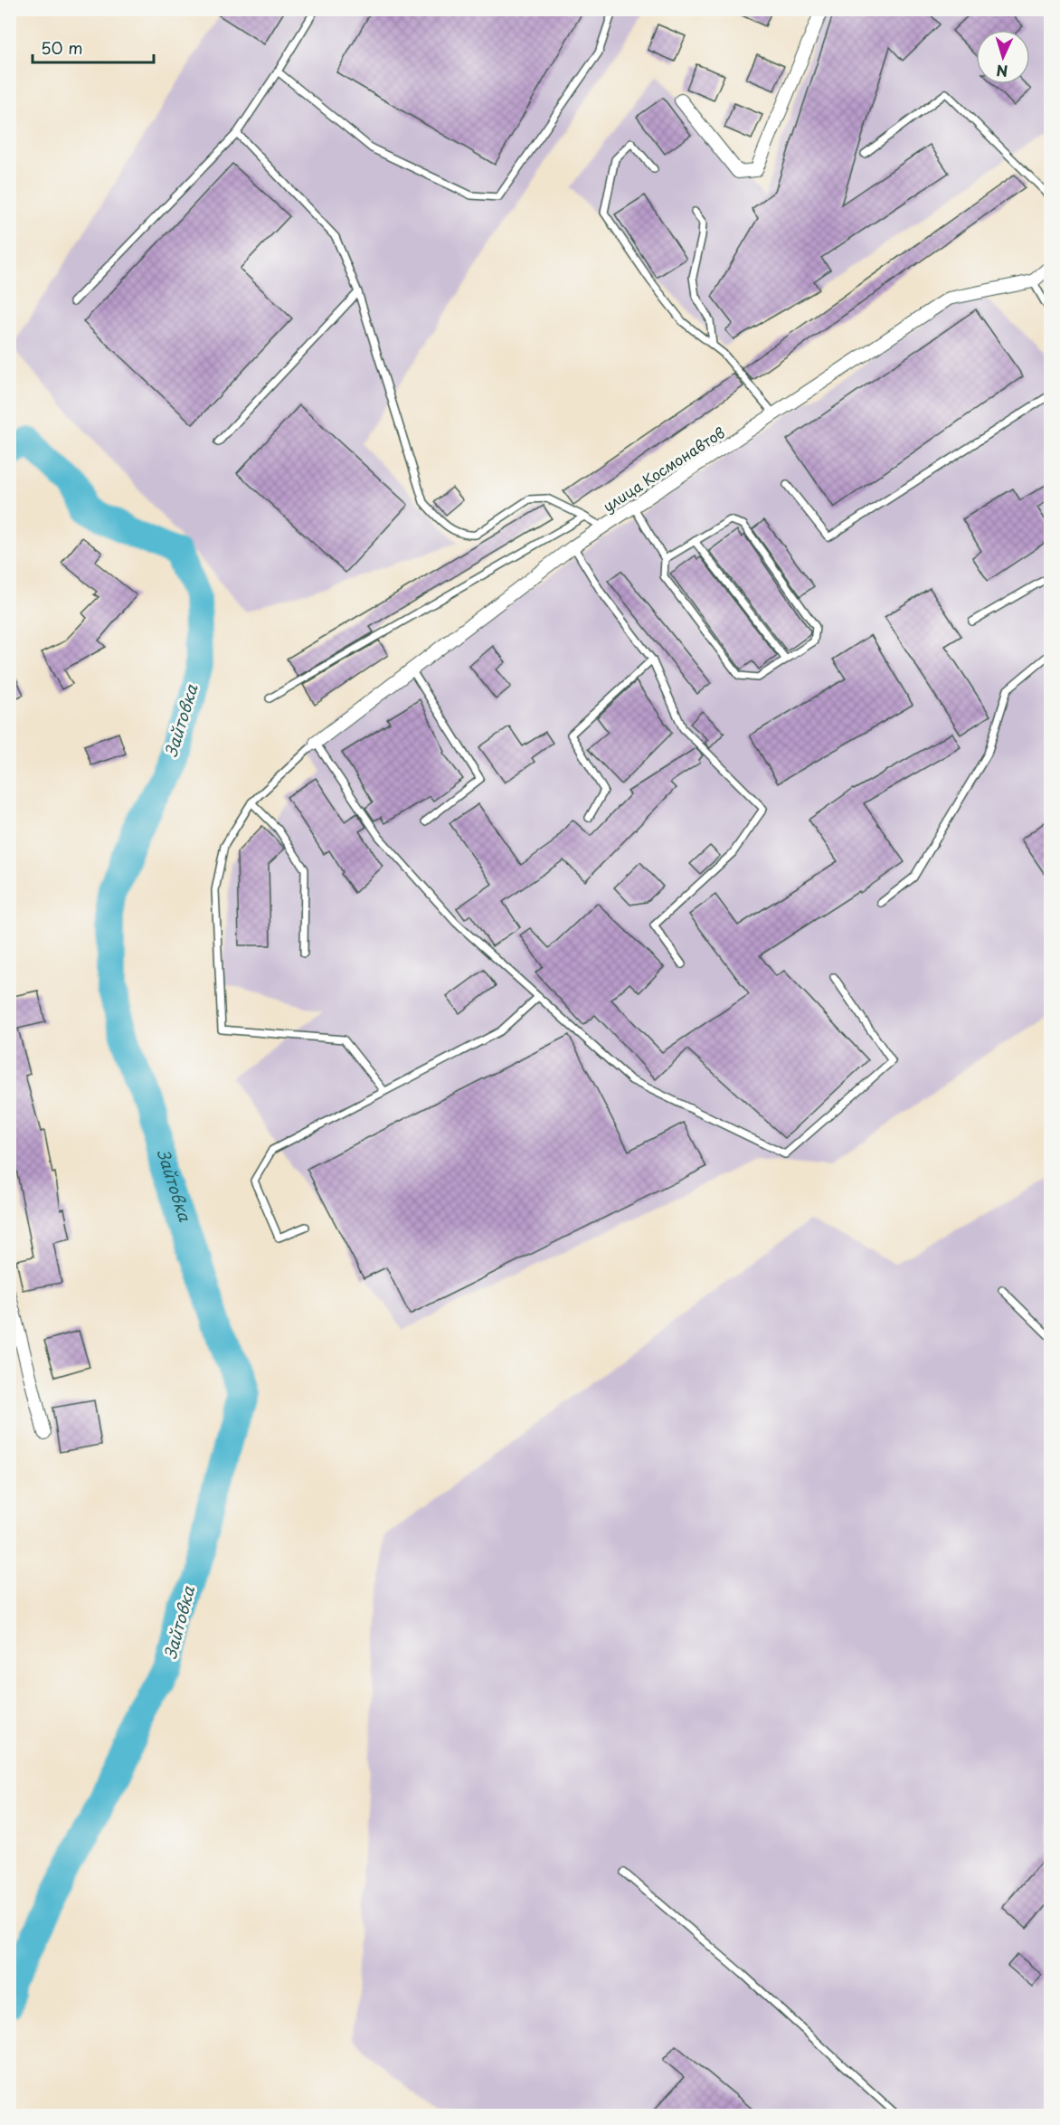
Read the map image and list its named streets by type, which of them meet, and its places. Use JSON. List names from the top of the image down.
{
  "streets": {
    "street": ["улица Космонавтов"]
  },
  "water": ["Зайтовка"],
  "scale_bar": "50 m",
  "north": "bottom"
}
